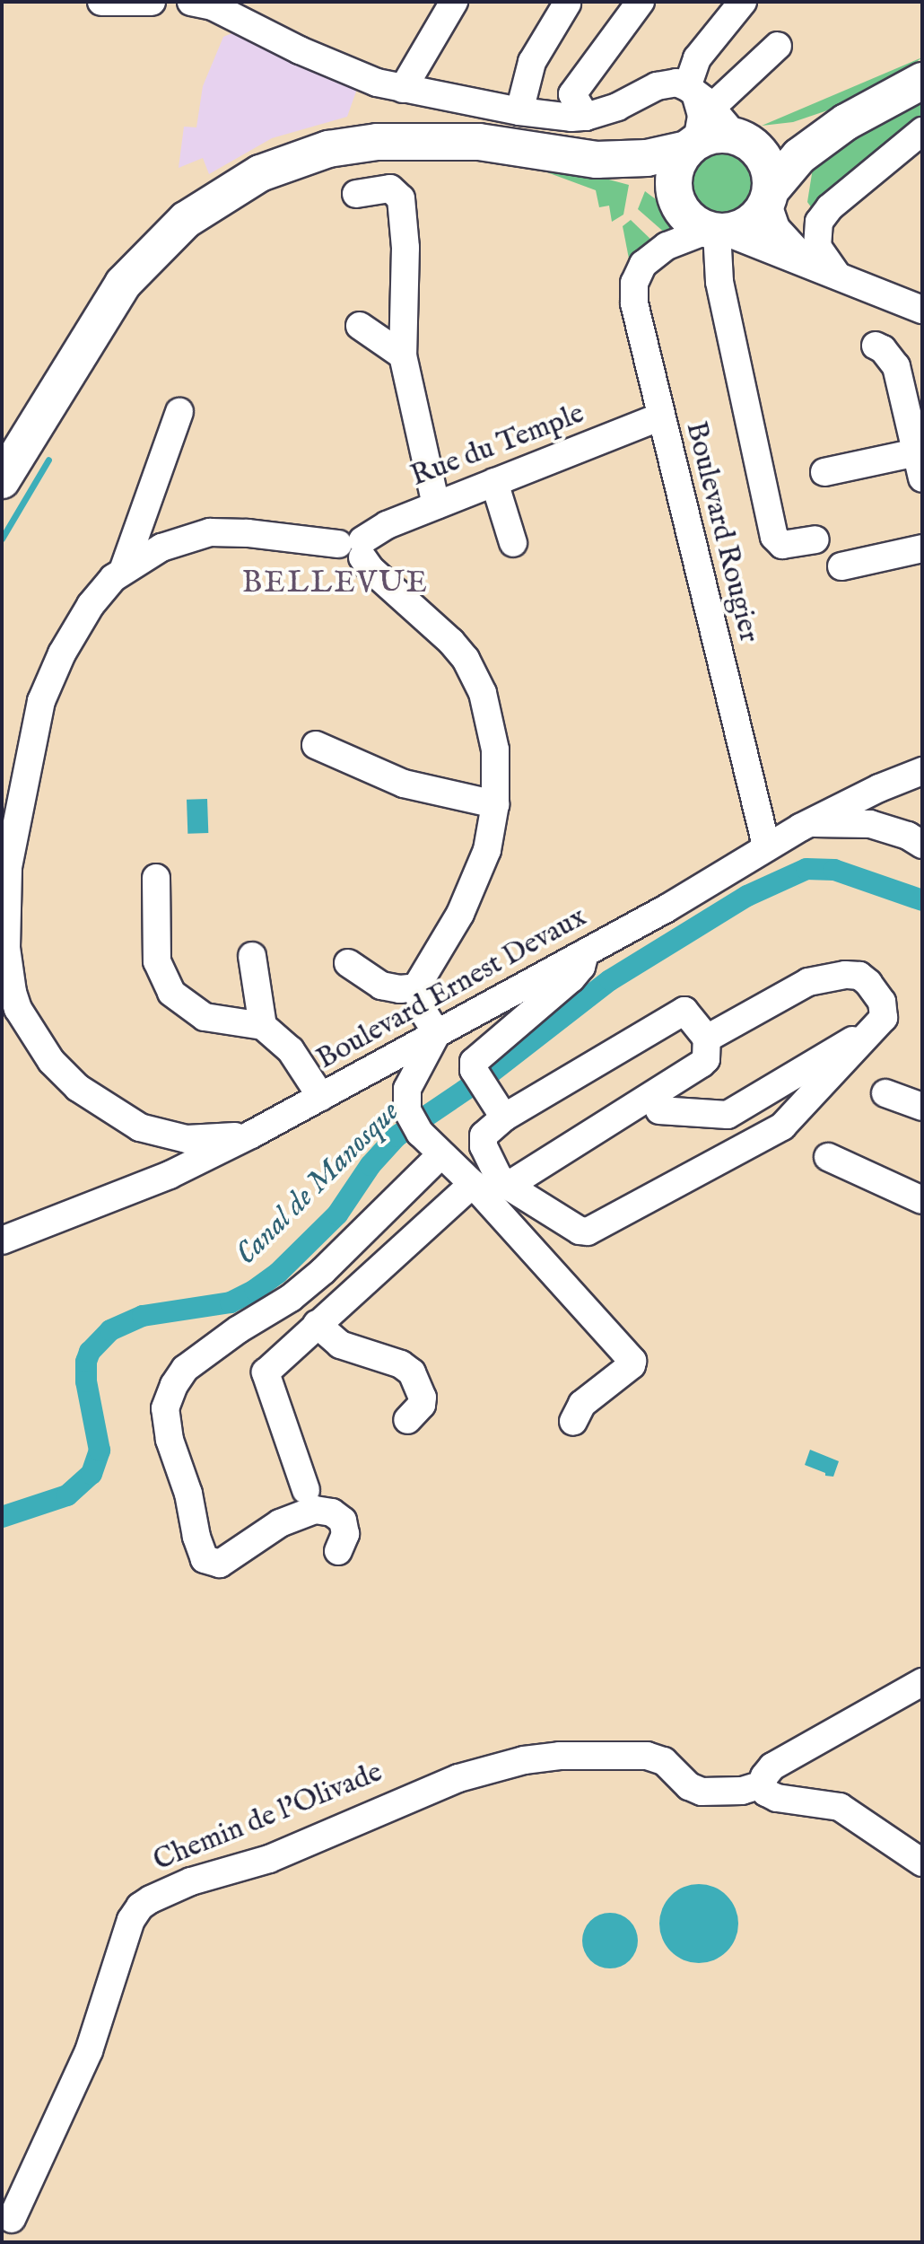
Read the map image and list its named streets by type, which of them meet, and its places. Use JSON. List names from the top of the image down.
{
  "streets": {
    "street": [
      "Rue du Temple",
      "Boulevard Rougier",
      "Boulevard Ernest Devaux",
      "Chemin de l'Olivade"
    ]
  },
  "crossings": [
    ["Rue du Temple", "Boulevard Rougier"],
    ["Boulevard Rougier", "Boulevard Ernest Devaux"]
  ],
  "districts": ["BELLEVUE"],
  "water": ["Canal de Manosque"]
}
